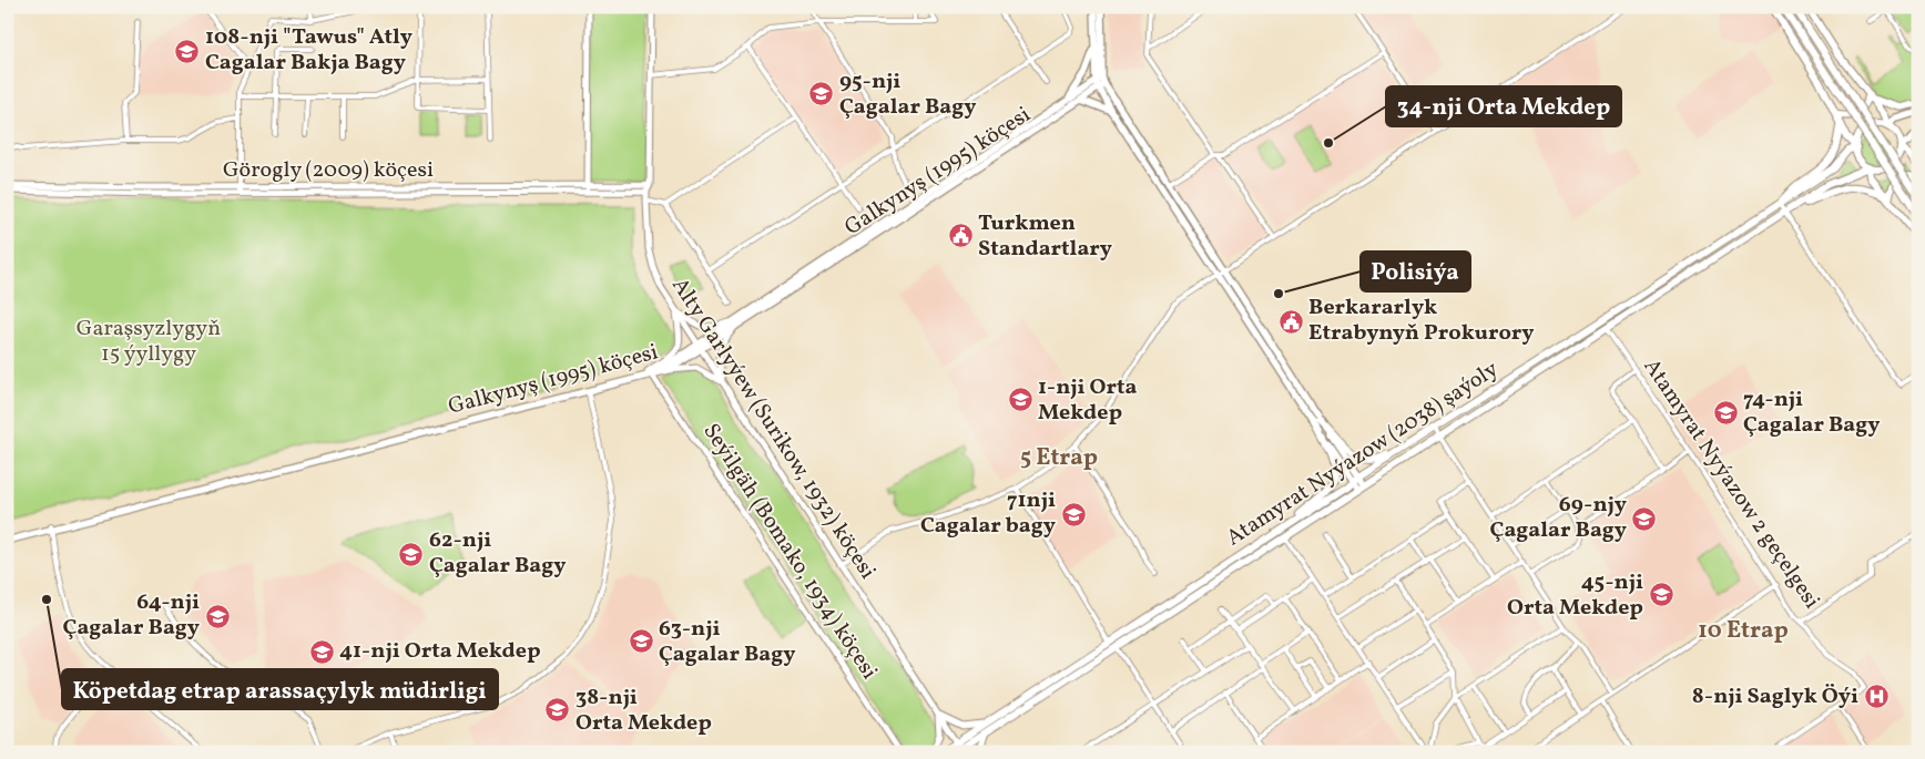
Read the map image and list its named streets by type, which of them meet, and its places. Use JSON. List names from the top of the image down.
{
  "streets": {
    "main road": ["Galkynyş (1995) köçesi", "Atamyrat Nyýazow (2038) şaýoly"],
    "street": [
      "Görogly (2009) köçesi",
      "Alty Garlyýew (Surikow, 1932) köçesi",
      "Atamyrat Nyýazow 2 geçelgesi",
      "Seýilgäh (Bomako, 1934) köçesi"
    ]
  },
  "crossings": [
    ["Görogly (2009) köçesi", "Alty Garlyýew (Surikow, 1932) köçesi"],
    ["Galkynyş (1995) köçesi", "Alty Garlyýew (Surikow, 1932) köçesi"],
    ["Galkynyş (1995) köçesi", "Seýilgäh (Bomako, 1934) köçesi"],
    ["Alty Garlyýew (Surikow, 1932) köçesi", "Atamyrat Nyýazow (2038) şaýoly"],
    ["Atamyrat Nyýazow (2038) şaýoly", "Atamyrat Nyýazow 2 geçelgesi"]
  ],
  "districts": ["5 Etrap", "10 Etrap"],
  "parks": ["Garaşsyzlygyň 15 ýyllygy"],
  "places": {
    "school or university": [
      "108-nji \"Tawus\" Atly Cagalar Bakja Bagy",
      "95-nji Çagalar Bagy",
      "1-nji Orta Mekdep",
      "74-nji Çagalar Bagy",
      "71nji Cagalar bagy",
      "69-njy Çagalar Bagy",
      "62-nji Çagalar Bagy",
      "45-nji Orta Mekdep",
      "64-nji Çagalar Bagy",
      "63-nji Çagalar Bagy",
      "41-nji Orta Mekdep",
      "38-nji Orta Mekdep"
    ],
    "other": ["34-nji Orta Mekdep", "Polisiýa", "Köpetdag etrap arassaçylyk müdirligi"],
    "public building": ["Turkmen Standartlary", "Berkararlyk Etrabynyň Prokurory"],
    "hospital": ["8-nji Saglyk Öýi"]
  }
}
